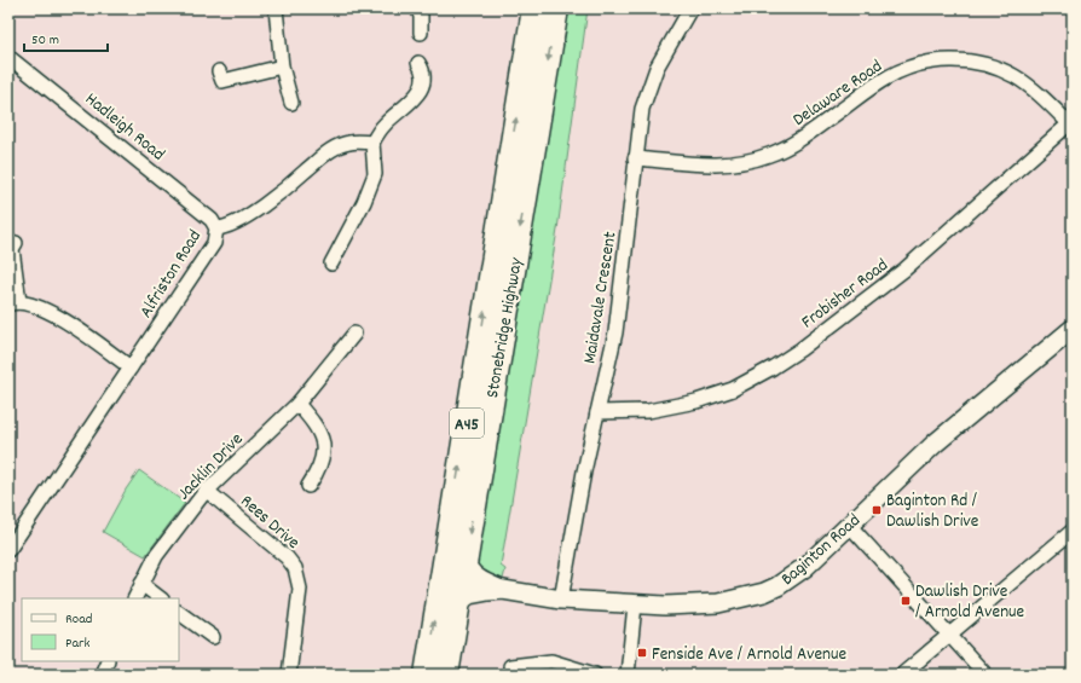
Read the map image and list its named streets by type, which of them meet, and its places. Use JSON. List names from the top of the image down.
{
  "streets": {
    "highway": ["Stonebridge Highway", "A45"],
    "street": [
      "Delaware Road",
      "Hadleigh Road",
      "Alfriston Road",
      "Frobisher Road",
      "Maidavale Crescent",
      "Jacklin Drive",
      "Rees Drive",
      "Baginton Road"
    ]
  },
  "crossings": [
    ["Delaware Road", "Frobisher Road"],
    ["Delaware Road", "Maidavale Crescent"],
    ["Hadleigh Road", "Alfriston Road"],
    ["Frobisher Road", "Maidavale Crescent"],
    ["Maidavale Crescent", "Baginton Road"],
    ["Stonebridge Highway", "Baginton Road"],
    ["Jacklin Drive", "Rees Drive"]
  ],
  "places": {
    "transit": ["Baginton Rd / Dawlish Drive", "Dawlish Drive / Arnold Avenue", "Fenside Ave / Arnold Avenue"]
  },
  "legend": ["Road", "Park"],
  "scale_bar": "50 m"
}
